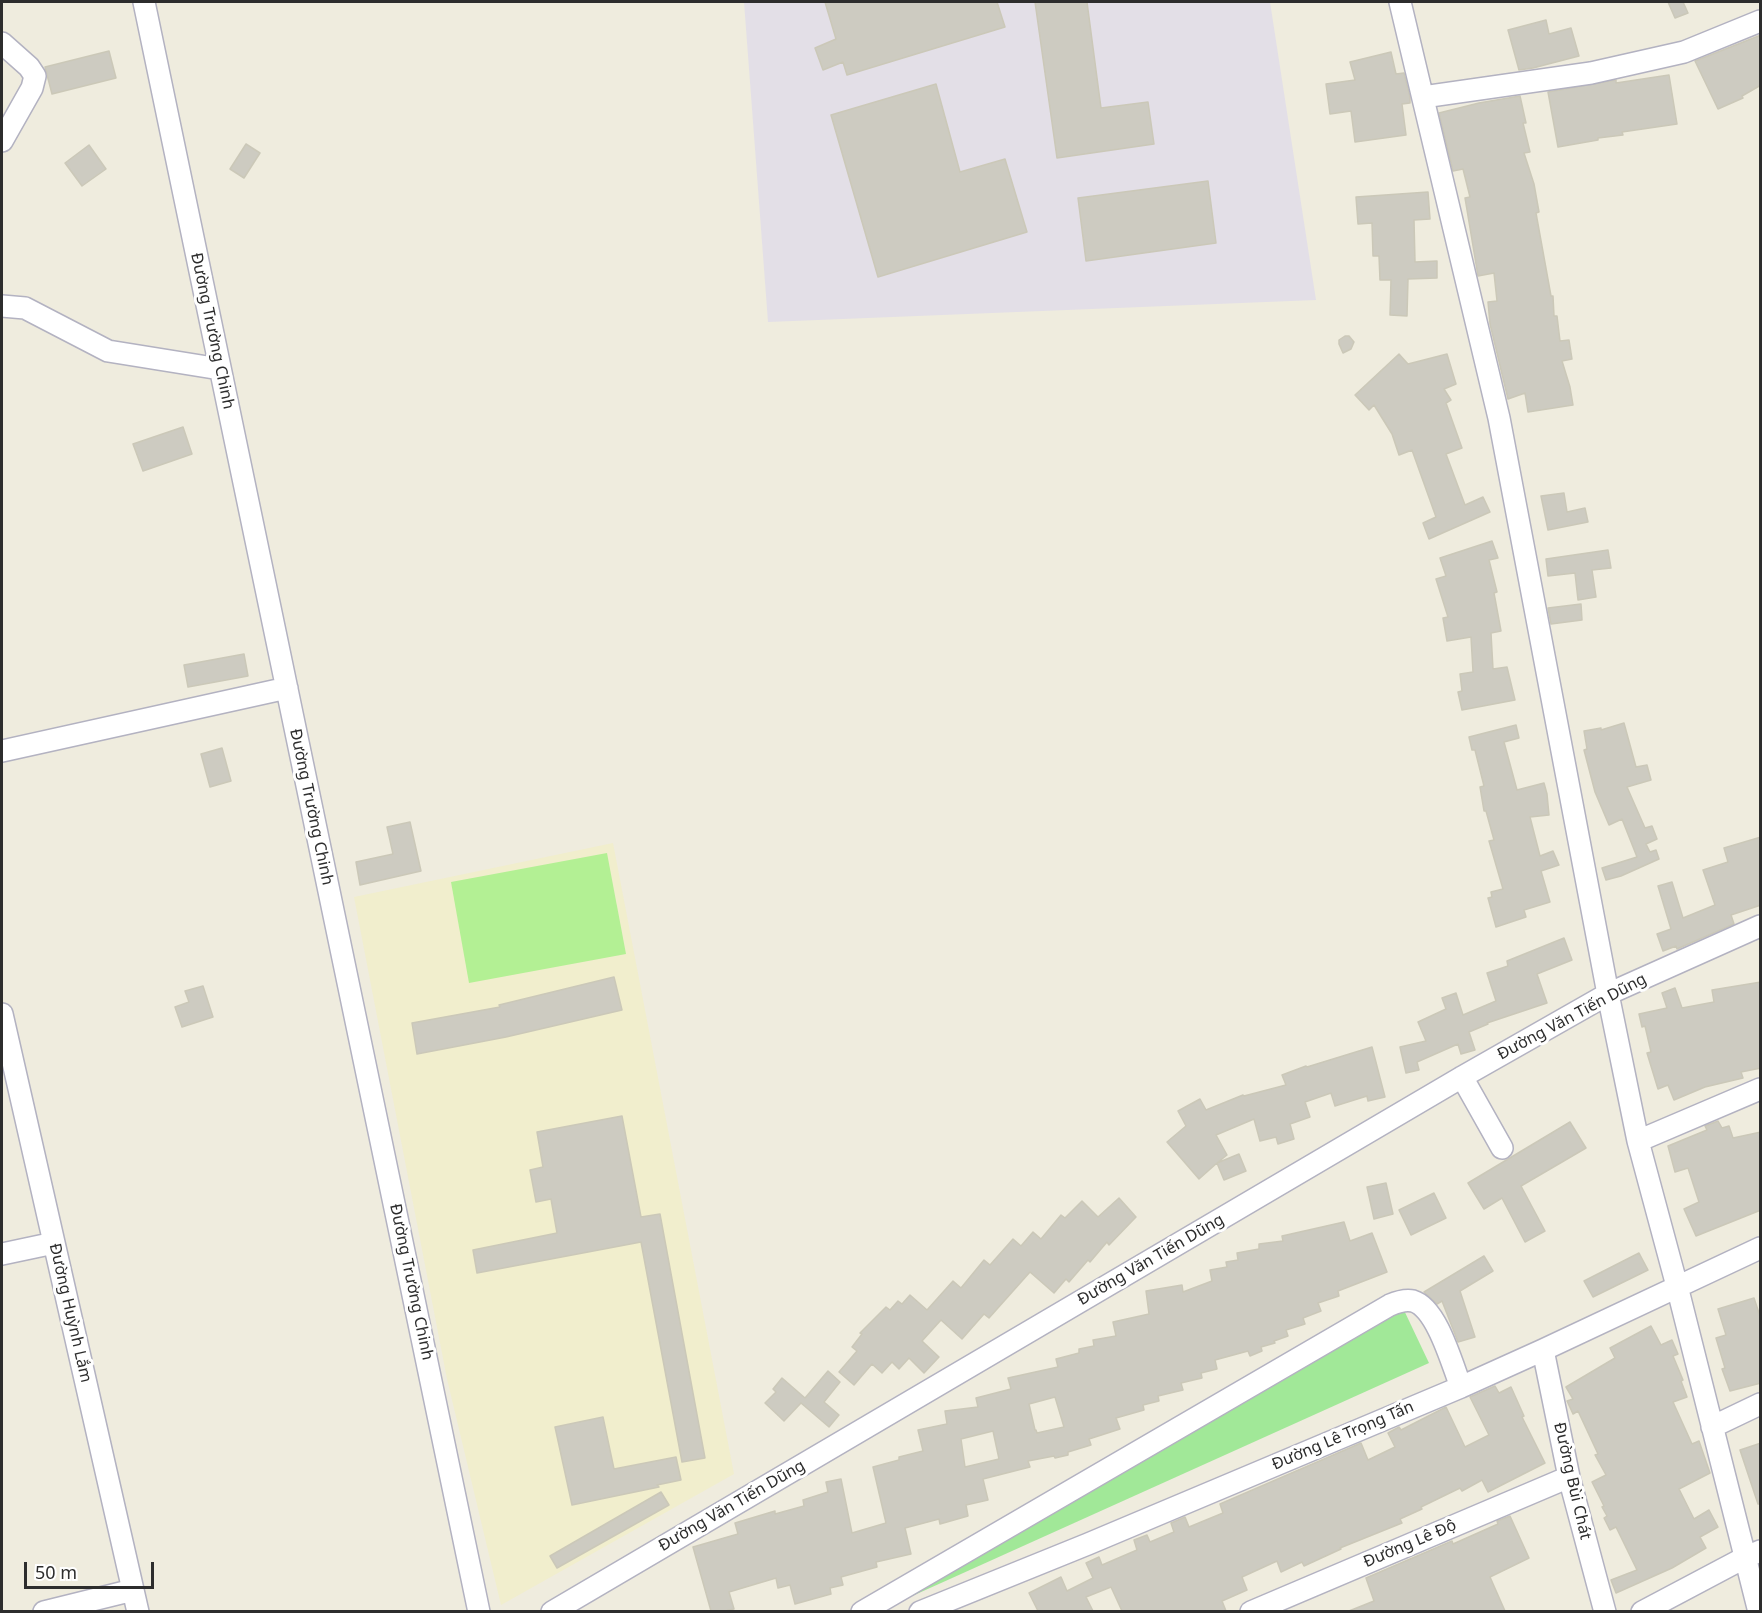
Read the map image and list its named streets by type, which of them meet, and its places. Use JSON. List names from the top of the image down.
{
  "streets": {
    "street": [
      "Đường Trường Chinh",
      "Đường Văn Tiến Dũng",
      "Đường Huỳnh Lắm",
      "Đường Lê Trọng Tấn",
      "Đường Bùi Chát",
      "Đường Lê Độ"
    ]
  },
  "crossings": [
    ["Đường Lê Trọng Tấn", "Đường Bùi Chát"],
    ["Đường Bùi Chát", "Đường Lê Độ"]
  ],
  "scale_bar": "50 m"
}
